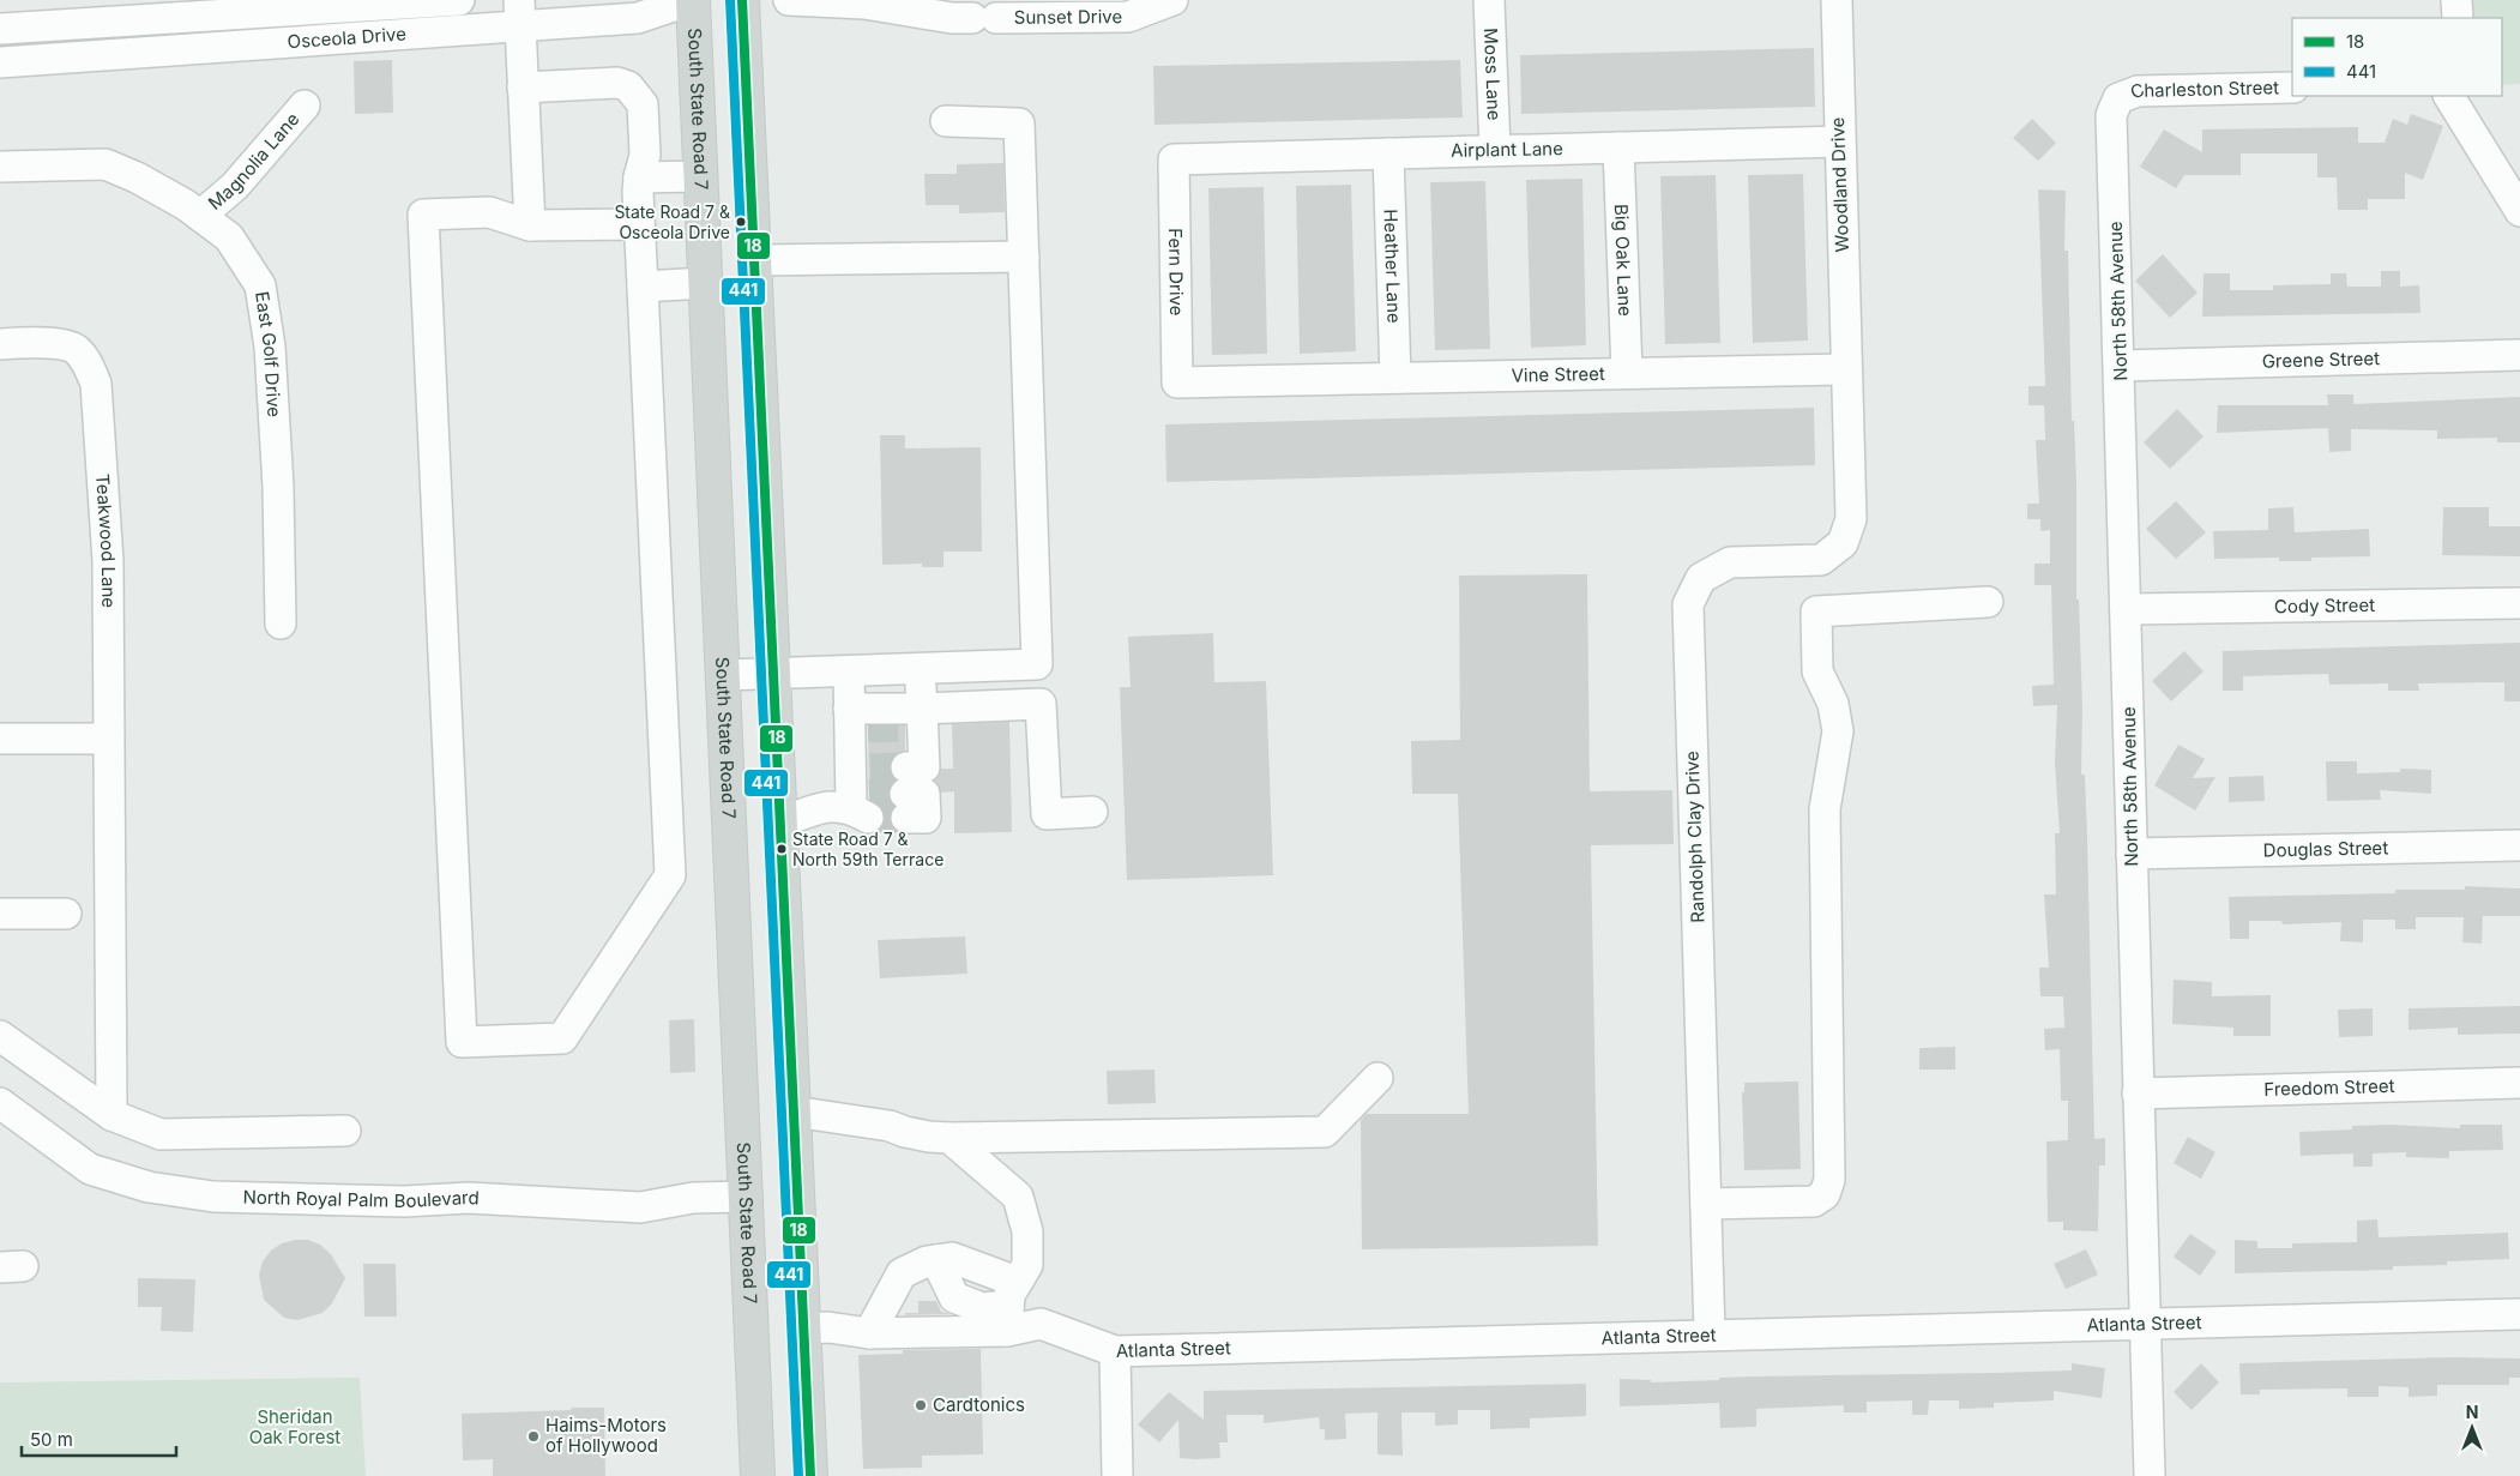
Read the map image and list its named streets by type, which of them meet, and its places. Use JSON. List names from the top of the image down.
{
  "streets": {
    "main road": ["South State Road 7"],
    "street": [
      "Sunset Drive",
      "Osceola Drive",
      "Moss Lane",
      "Charleston Street",
      "Airplant Lane",
      "Magnolia Lane",
      "Woodland Drive",
      "Big Oak Lane",
      "Heather Lane",
      "Fern Drive",
      "North 58th Avenue",
      "East Golf Drive",
      "Greene Street",
      "Vine Street",
      "Teakwood Lane",
      "Cody Street",
      "Randolph Clay Drive",
      "Douglas Street",
      "Freedom Street",
      "North Royal Palm Boulevard",
      "Atlanta Street"
    ]
  },
  "crossings": [
    ["Osceola Drive", "South State Road 7"],
    ["Moss Lane", "Airplant Lane"],
    ["Charleston Street", "North 58th Avenue"],
    ["South State Road 7", "North Royal Palm Boulevard"],
    ["Airplant Lane", "Woodland Drive"],
    ["Airplant Lane", "Big Oak Lane"],
    ["Airplant Lane", "Heather Lane"],
    ["Airplant Lane", "Fern Drive"],
    ["Magnolia Lane", "East Golf Drive"],
    ["Woodland Drive", "Vine Street"],
    ["Woodland Drive", "Randolph Clay Drive"],
    ["Big Oak Lane", "Vine Street"],
    ["Heather Lane", "Vine Street"],
    ["Fern Drive", "Vine Street"],
    ["North 58th Avenue", "Greene Street"],
    ["North 58th Avenue", "Cody Street"],
    ["North 58th Avenue", "Douglas Street"],
    ["North 58th Avenue", "Freedom Street"],
    ["North 58th Avenue", "Atlanta Street"],
    ["Vine Street", "Randolph Clay Drive"],
    ["Randolph Clay Drive", "Atlanta Street"]
  ],
  "parks": ["Sheridan Oak Forest"],
  "places": [
    "State Road 7 & Osceola Drive",
    "State Road 7 & North 59th Terrace",
    "Cardtonics",
    "Haims-Motors of Hollywood"
  ],
  "lines": ["transit line 18", "transit line 441"],
  "legend": ["18", "441"],
  "scale_bar": "50 m",
  "north": "top"
}
